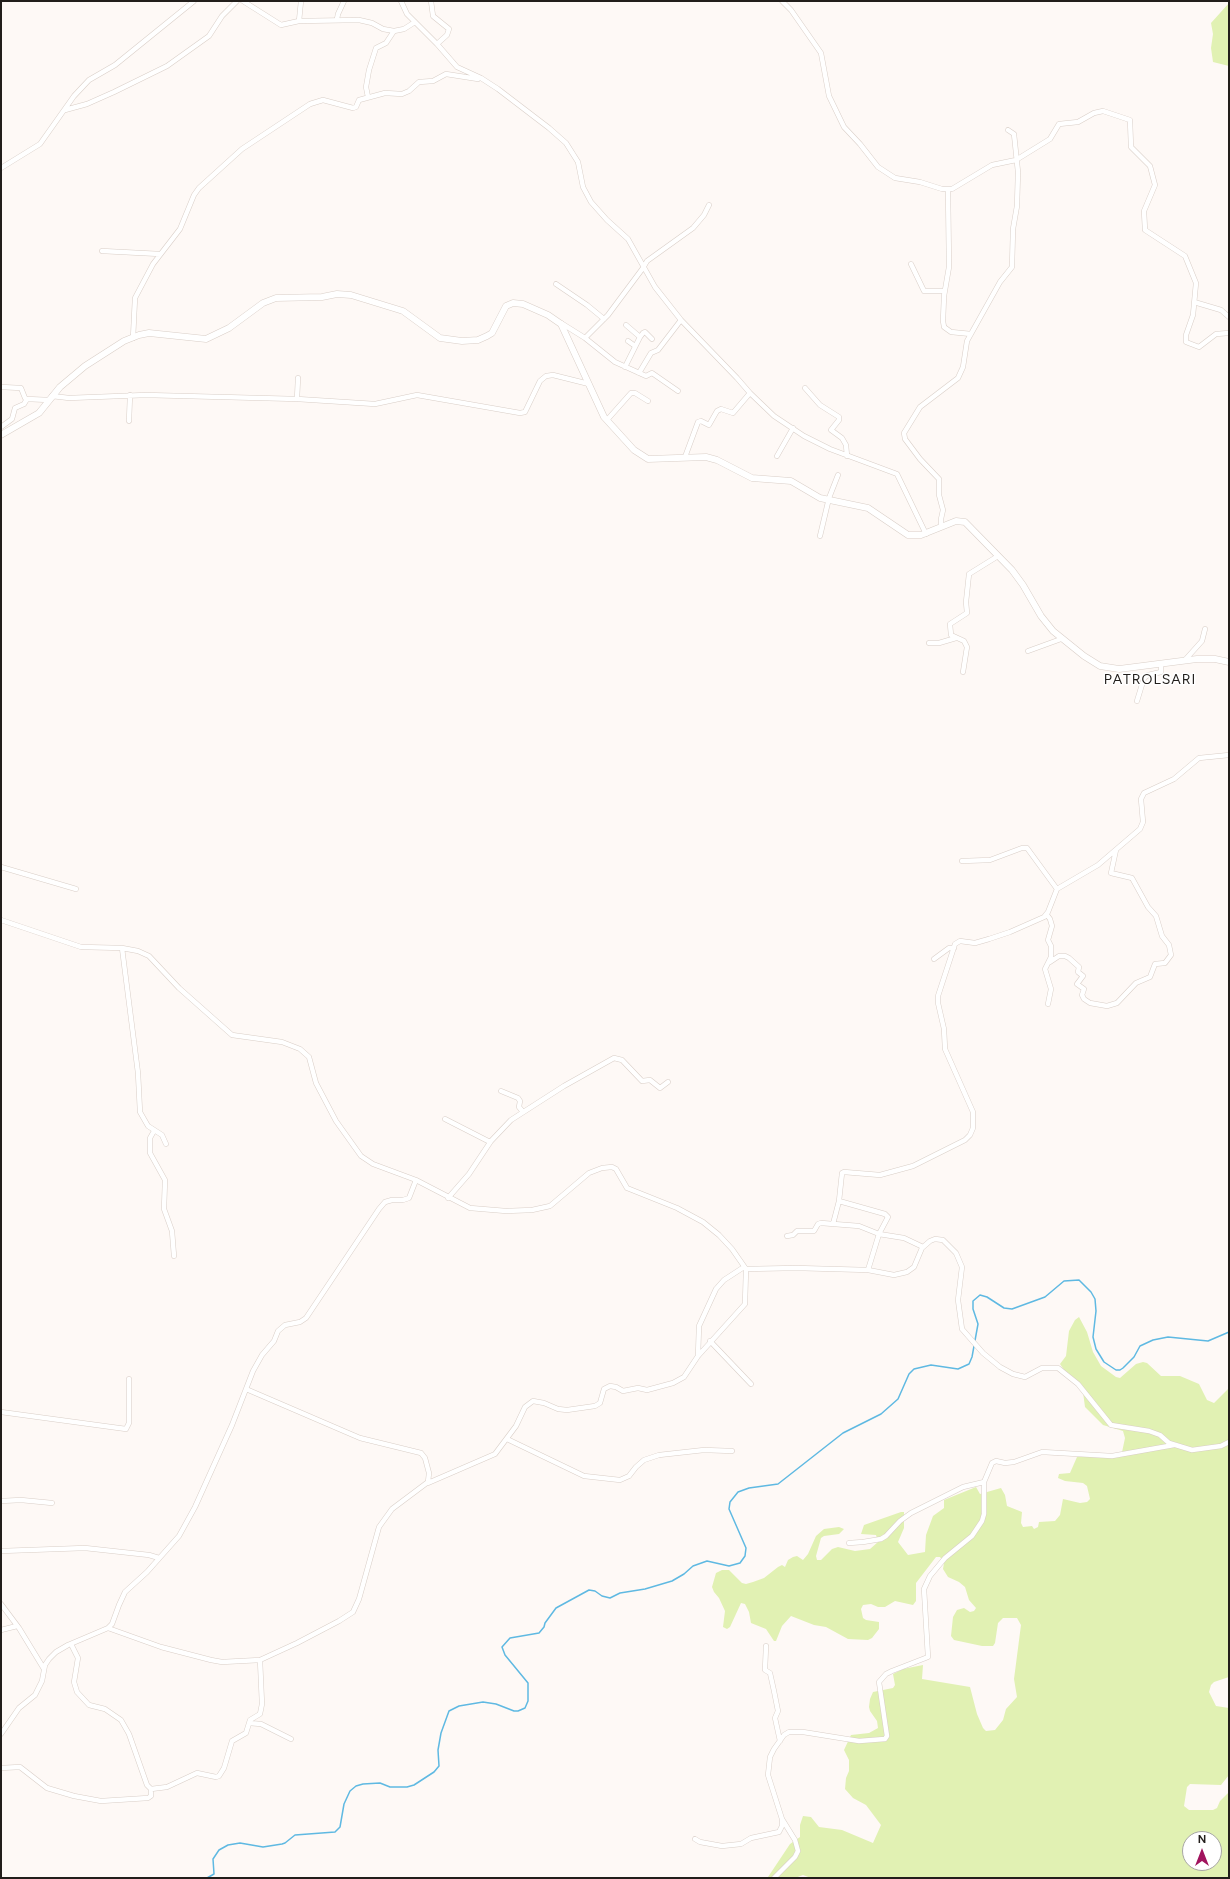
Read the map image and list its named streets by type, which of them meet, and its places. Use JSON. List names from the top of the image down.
{
  "districts": ["PATROLSARI"],
  "north": "top"
}
